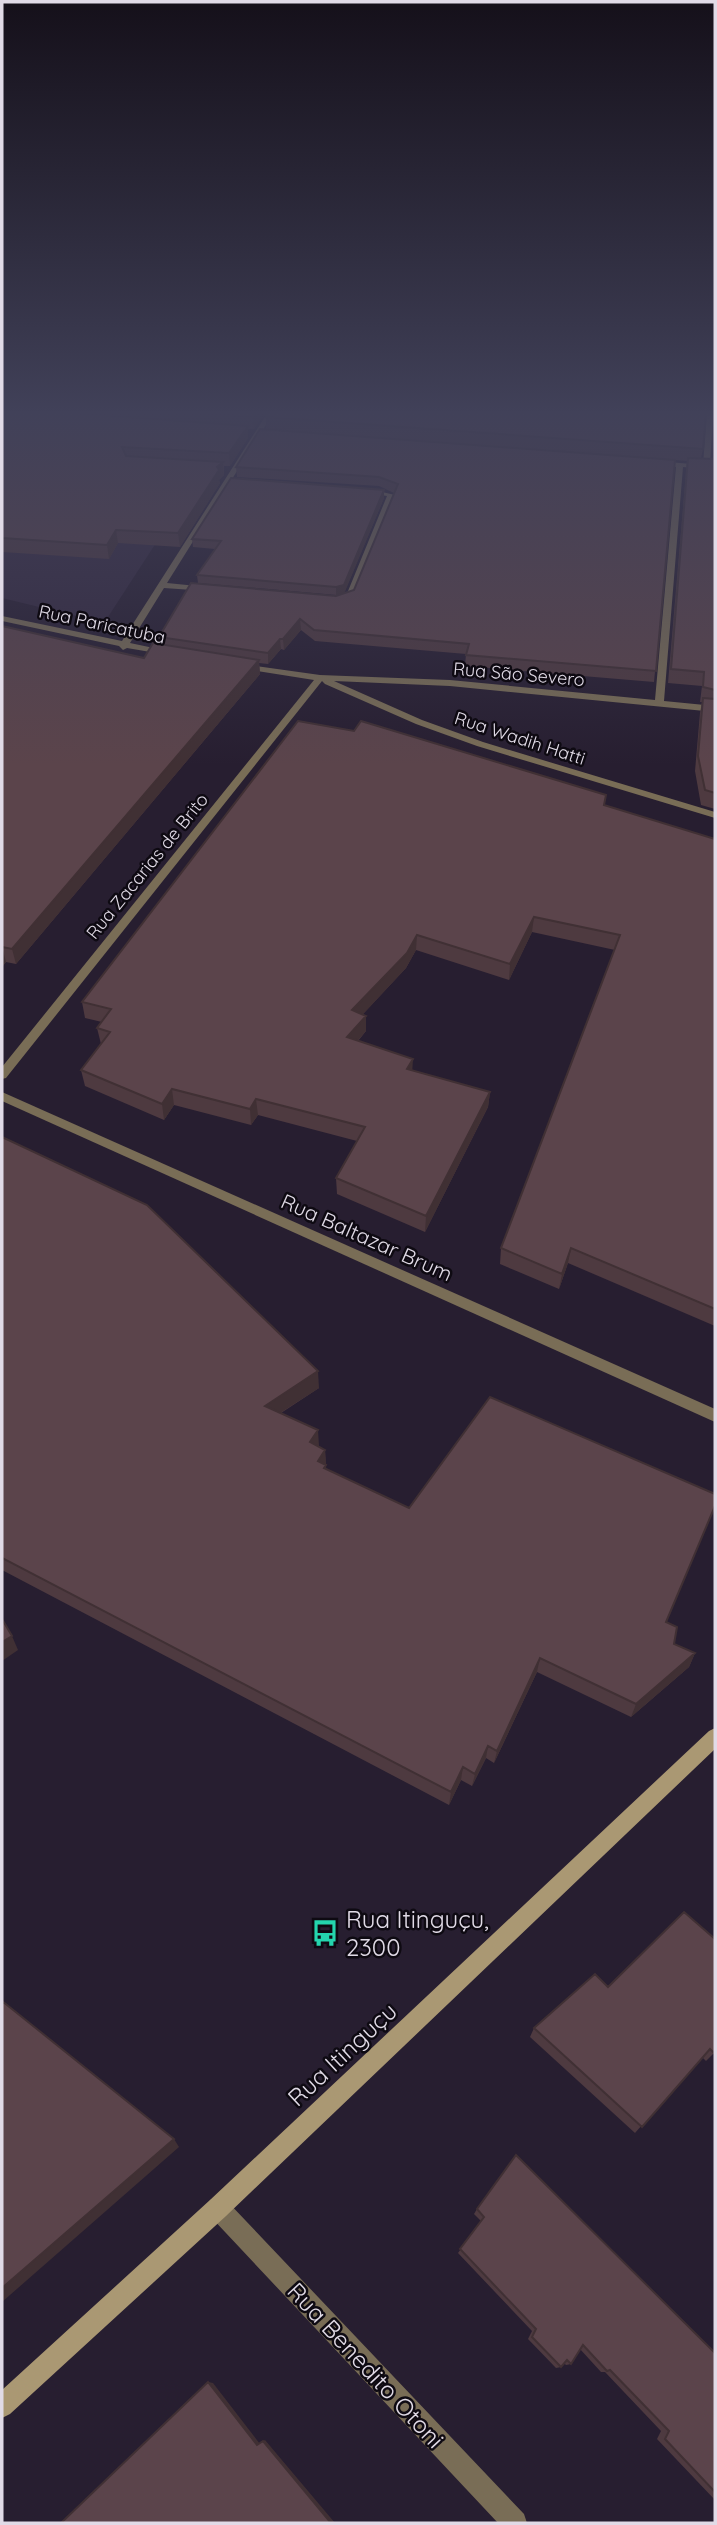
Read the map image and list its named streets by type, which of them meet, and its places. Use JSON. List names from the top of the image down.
{
  "streets": {
    "main road": ["Rua Itinguçu"],
    "street": [
      "Rua Paricatuba",
      "Rua São Severo",
      "Rua Wadih Hatti",
      "Rua Zacarias de Brito",
      "Rua Baltazar Brum",
      "Rua Benedito Otoni"
    ]
  },
  "crossings": [
    ["Rua São Severo", "Rua Wadih Hatti"],
    ["Rua São Severo", "Rua Zacarias de Brito"],
    ["Rua Wadih Hatti", "Rua Zacarias de Brito"],
    ["Rua Itinguçu", "Rua Benedito Otoni"]
  ],
  "places": {
    "bus stop": ["Rua Itinguçu, 2300"]
  }
}
